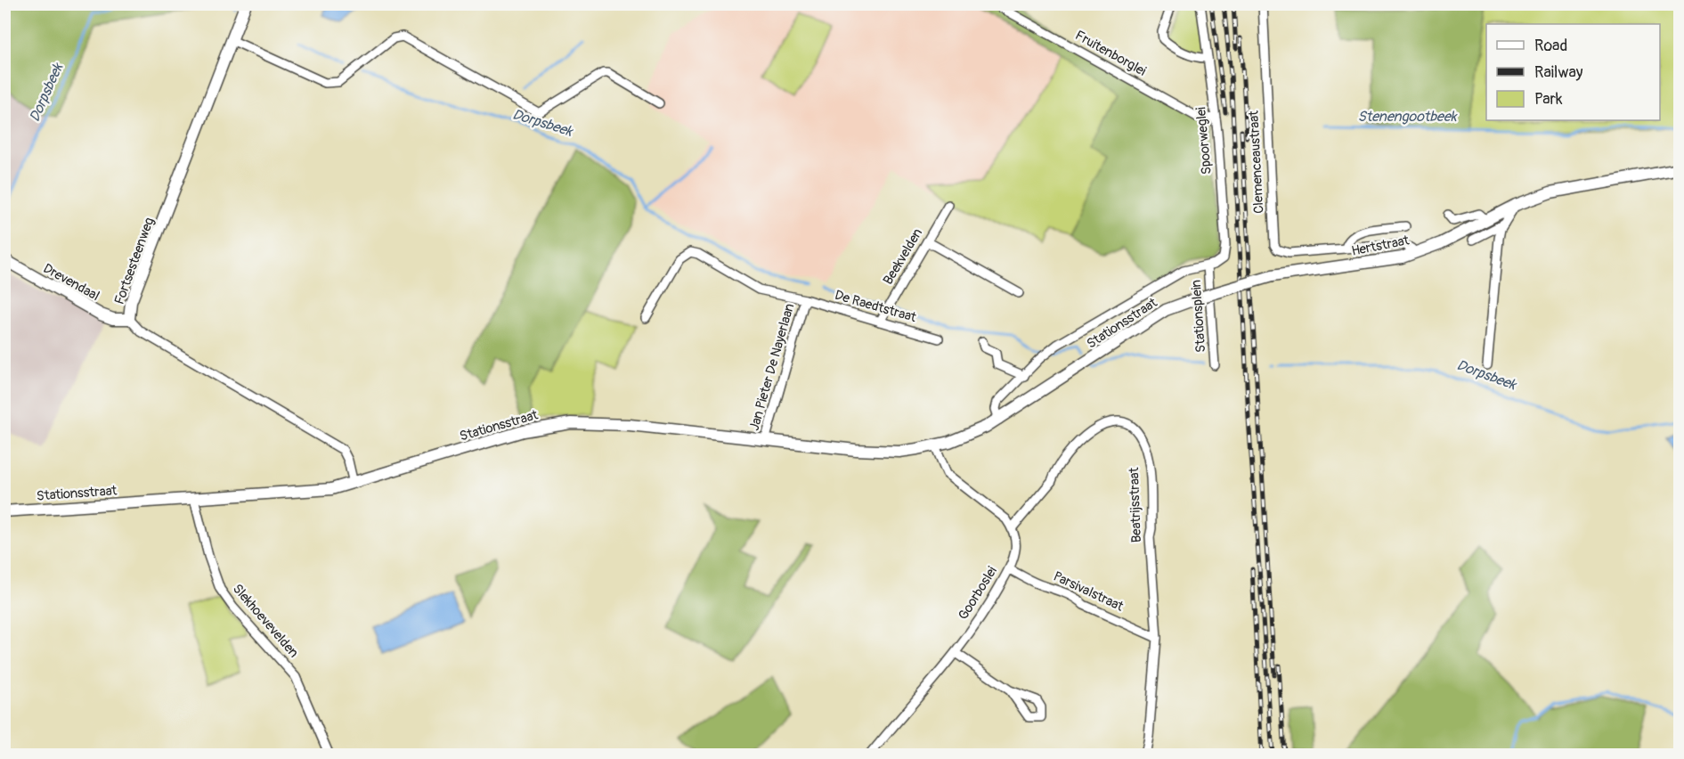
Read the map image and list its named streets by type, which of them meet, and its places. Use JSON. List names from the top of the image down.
{
  "streets": {
    "street": [
      "Fruitenborglei",
      "Spoorweglei",
      "Clemenceaustraat",
      "Hertstraat",
      "Beekvelden",
      "Fortsesteenweg",
      "Drevendaal",
      "De Raedtstraat",
      "Stationsplein",
      "Stationsstraat",
      "Jan Pieter De Nayerlaan",
      "Beatrijsstraat",
      "Parsivalstraat",
      "Goorboslei",
      "Slekhoevevelden"
    ]
  },
  "crossings": [
    ["Fruitenborglei", "Spoorweglei"],
    ["Spoorweglei", "Stationsplein"],
    ["Spoorweglei", "Stationsstraat"],
    ["Clemenceaustraat", "Hertstraat"],
    ["Hertstraat", "Stationsstraat"],
    ["Beekvelden", "De Raedtstraat"],
    ["Fortsesteenweg", "Drevendaal"],
    ["Fortsesteenweg", "Stationsstraat"],
    ["De Raedtstraat", "Jan Pieter De Nayerlaan"],
    ["Stationsplein", "Stationsstraat"],
    ["Stationsstraat", "Jan Pieter De Nayerlaan"],
    ["Stationsstraat", "Slekhoevevelden"],
    ["Beatrijsstraat", "Parsivalstraat"],
    ["Beatrijsstraat", "Goorboslei"],
    ["Parsivalstraat", "Goorboslei"]
  ],
  "water": ["Dorpsbeek", "Stenengootbeek"],
  "legend": ["Road", "Railway", "Park"]
}
